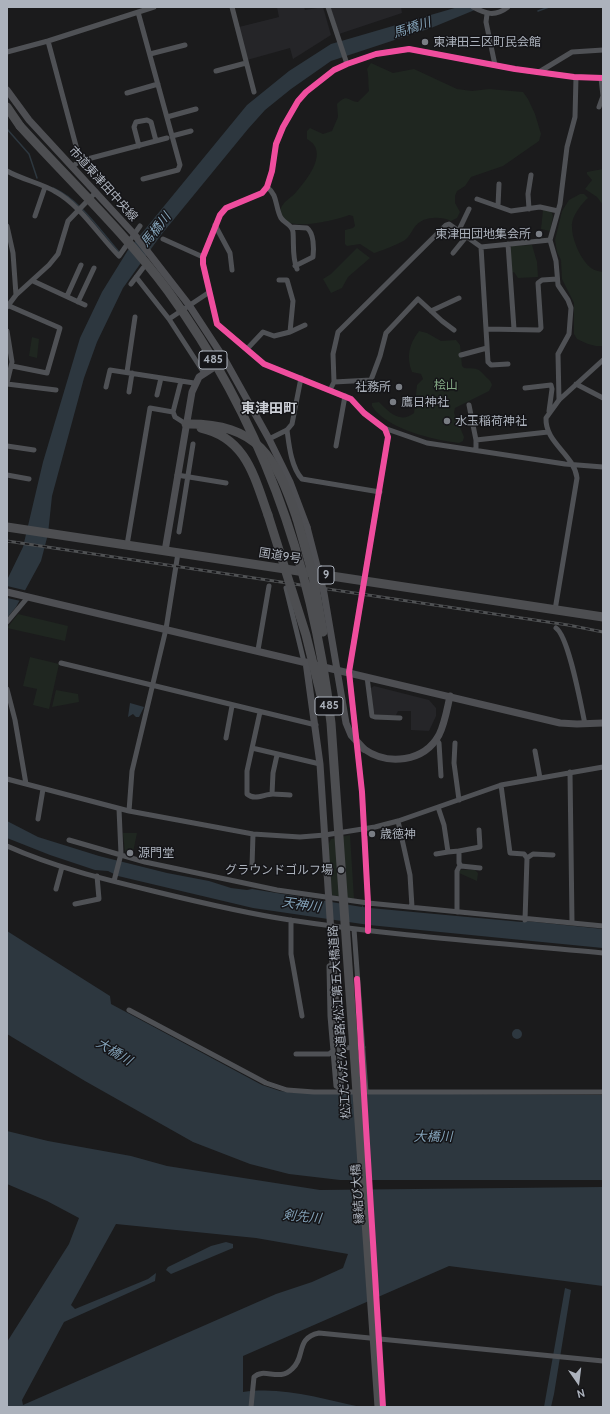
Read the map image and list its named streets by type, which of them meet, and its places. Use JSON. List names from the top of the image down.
{
  "streets": {
    "highway": [
      "485",
      "国道9号",
      "9",
      "松江だんだん道路;松江第五大橋道路"
    ],
    "street": ["市道東津田中央線"],
    "cycle path": ["縁結び大橋"]
  },
  "crossings": [
    ["485", "松江だんだん道路;松江第五大橋道路"]
  ],
  "districts": ["東津田町"],
  "water": [
    "馬橋川",
    "天神川",
    "大橋川",
    "剣先川"
  ],
  "parks": ["桧山"],
  "places": [
    "東津田三区町民会館",
    "東津田団地集会所",
    "社務所",
    "鷹日神社",
    "水玉稲荷神社",
    "歳徳神",
    "源門堂",
    "グラウンドゴルフ場"
  ],
  "north": "bottom"
}
